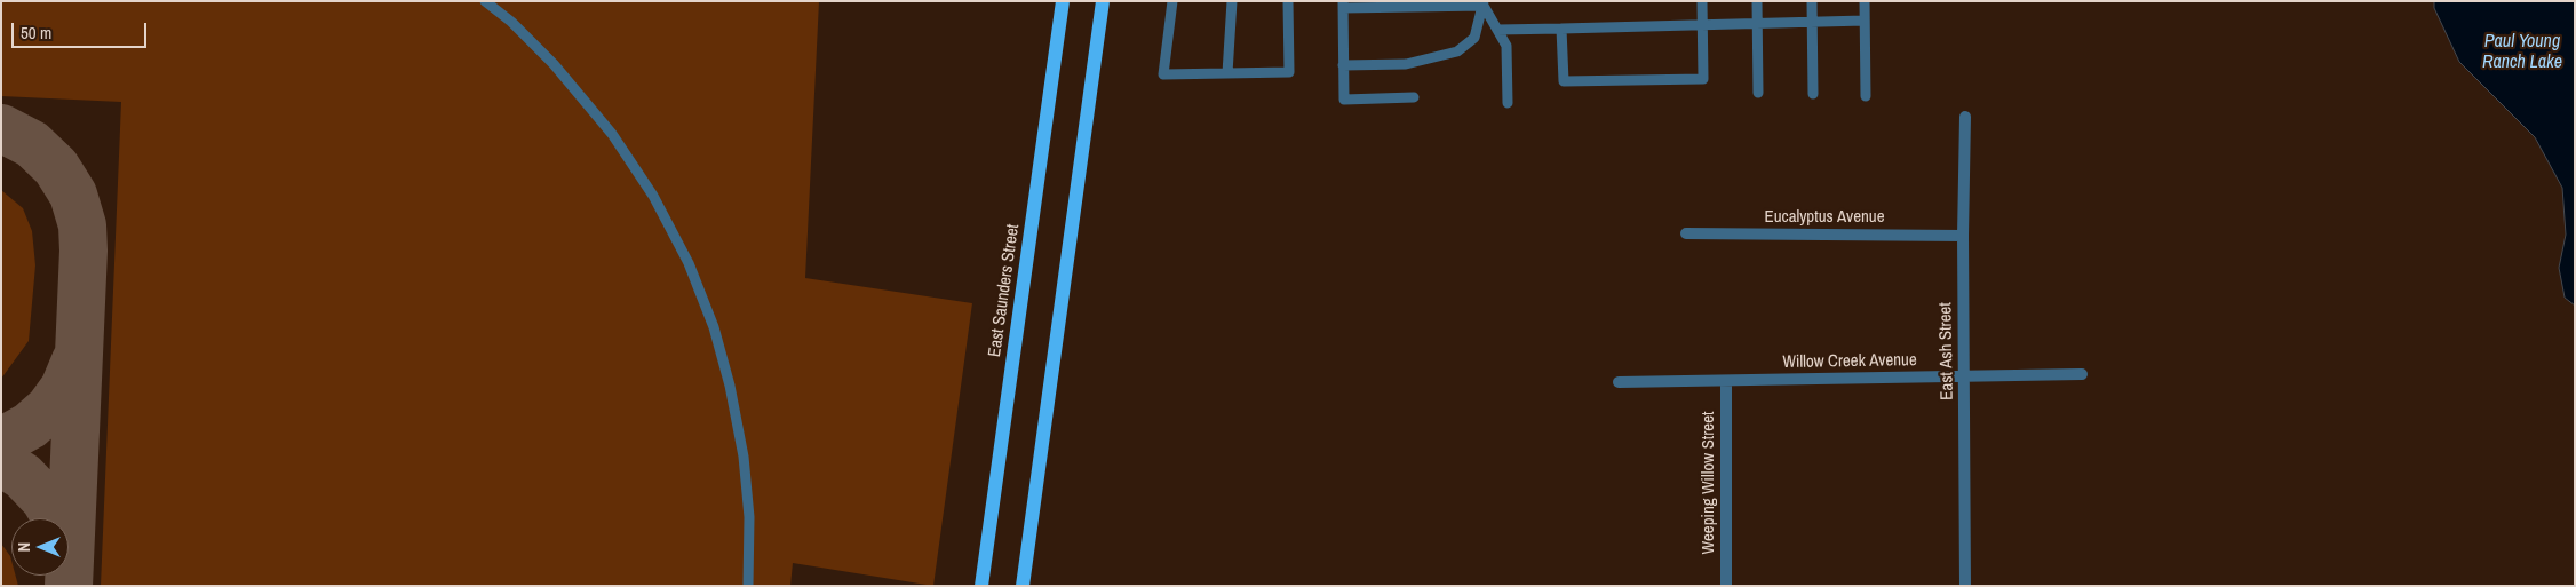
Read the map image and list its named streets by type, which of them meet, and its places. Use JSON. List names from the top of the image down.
{
  "streets": {
    "main road": ["East Saunders Street"],
    "street": [
      "Eucalyptus Avenue",
      "East Ash Street",
      "Willow Creek Avenue",
      "Weeping Willow Street"
    ]
  },
  "crossings": [
    ["Eucalyptus Avenue", "East Ash Street"],
    ["East Ash Street", "Willow Creek Avenue"],
    ["Willow Creek Avenue", "Weeping Willow Street"]
  ],
  "water": ["Paul Young Ranch Lake"],
  "scale_bar": "50 m",
  "north": "left"
}
